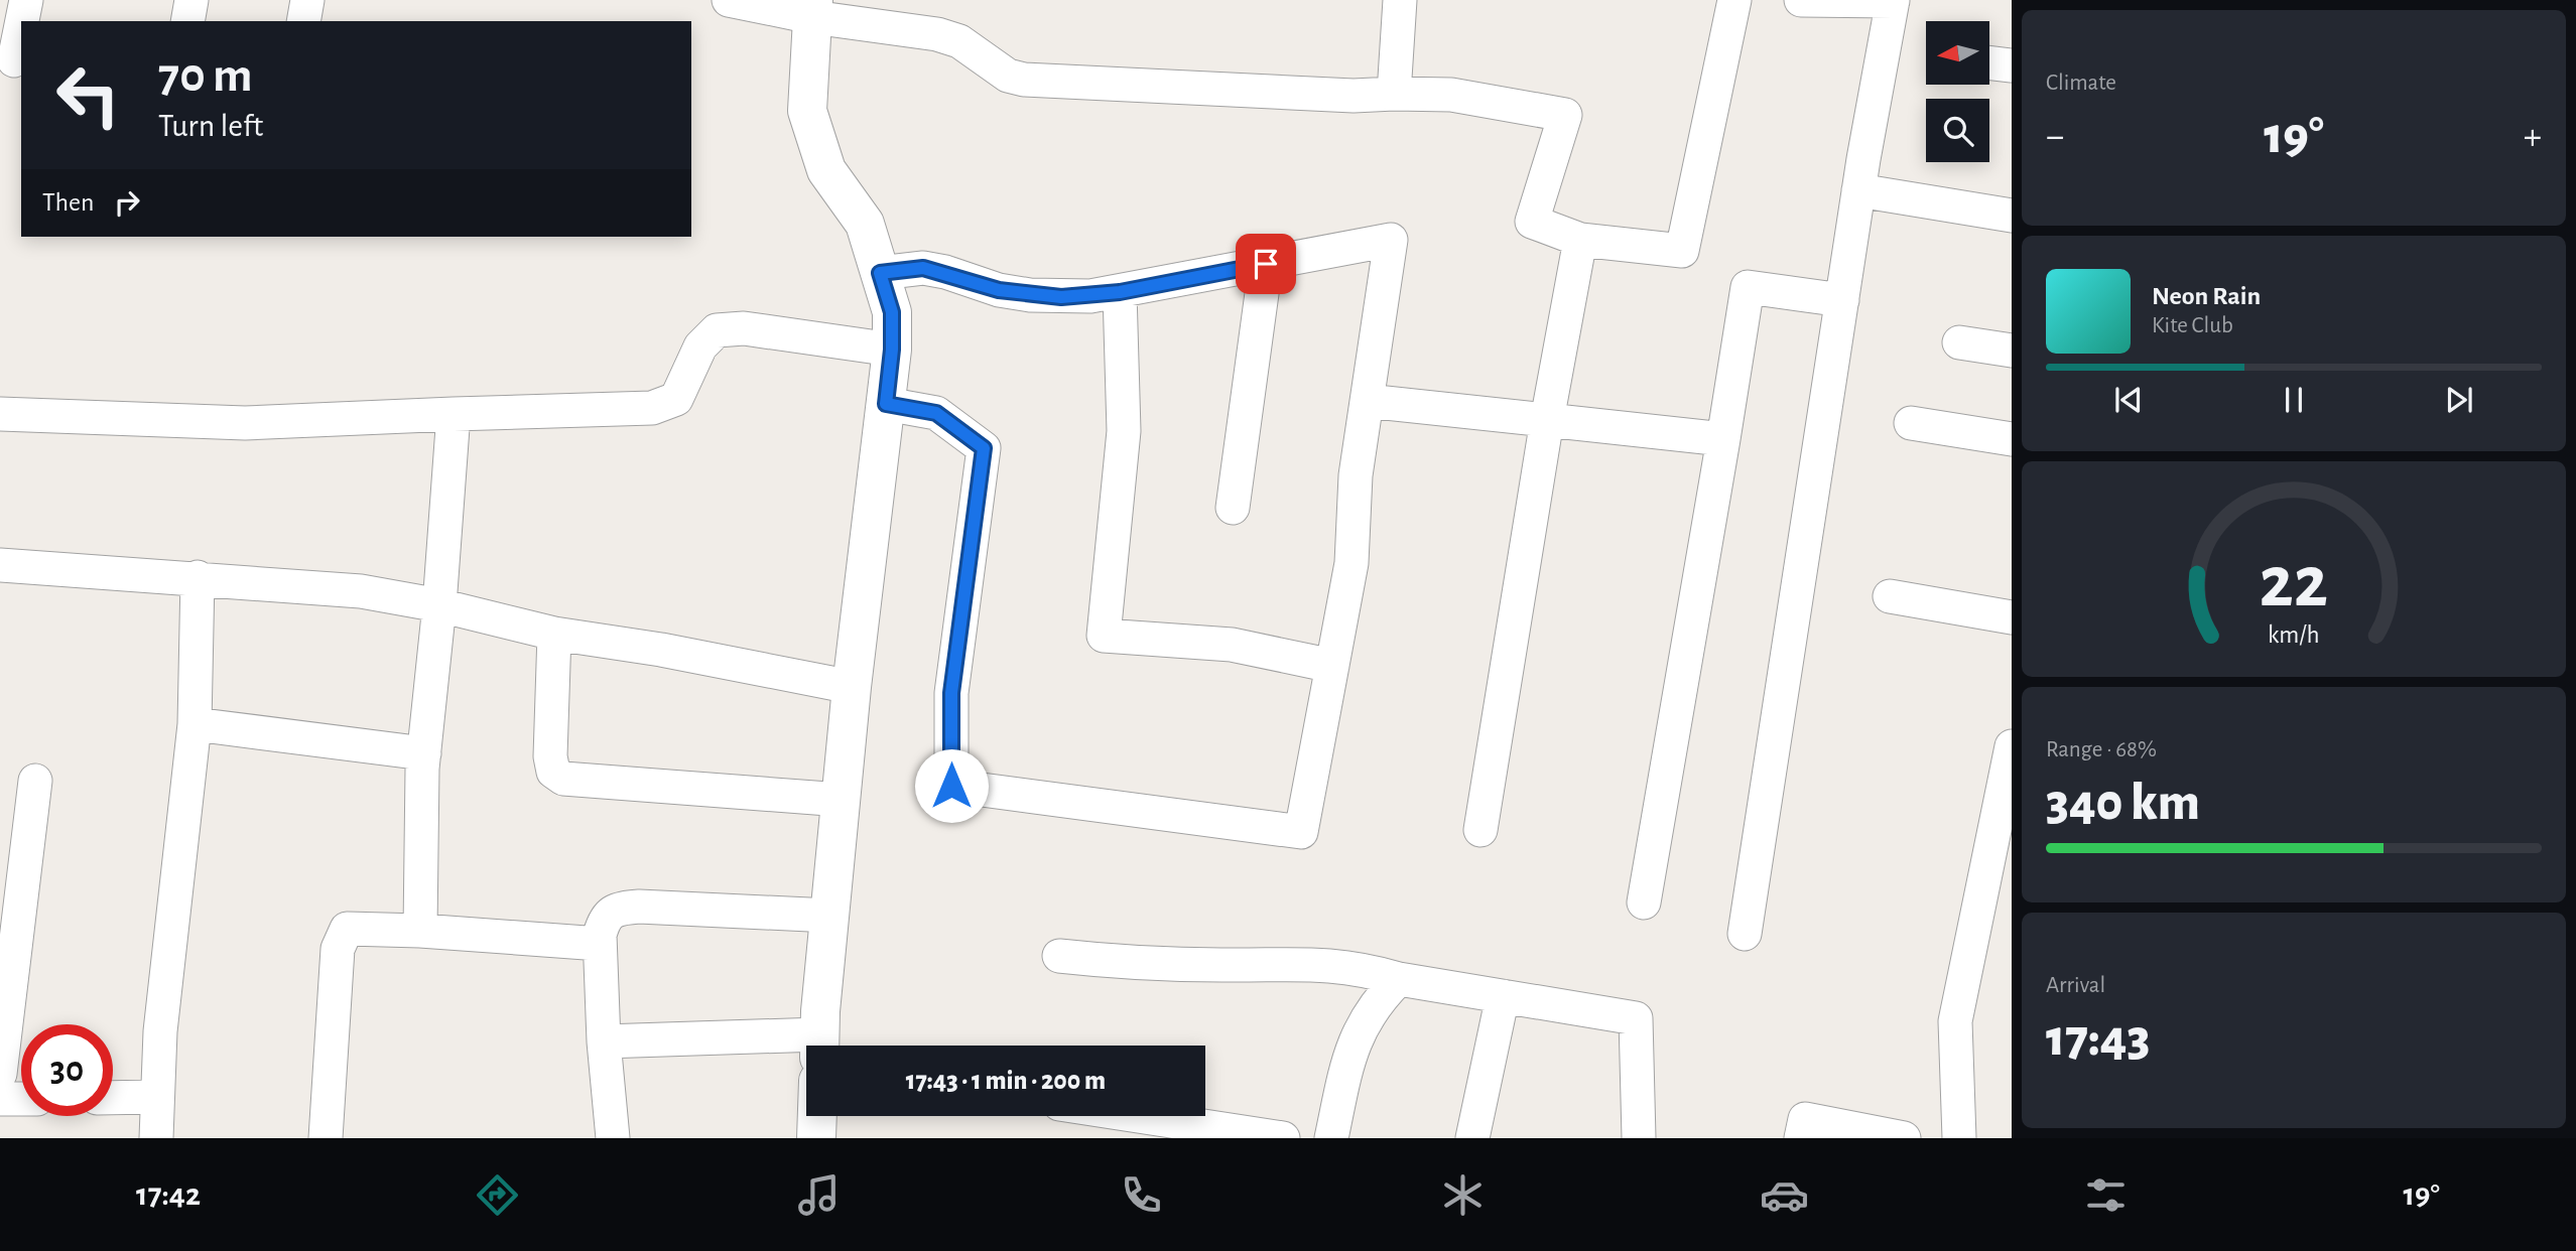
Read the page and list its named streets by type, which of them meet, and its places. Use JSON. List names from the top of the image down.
{
  "north": "left",
  "page": {
    "tile": [
      "Climate",
      ["Range · 68%", "340 km"],
      ["Arrival", "17:43"]
    ],
    "turn": ["70 m", "Turn left"],
    "heat": ["−", "19°", "+"],
    "then": "Then",
    "song": ["Neon Rain", "Kite Club"],
    "limit": "30",
    "trip": "17:43 · 1 min · 200 m",
    "tabs": ["17:42", "19°"],
    "gauge": ["22", "km/h"]
  }
}
